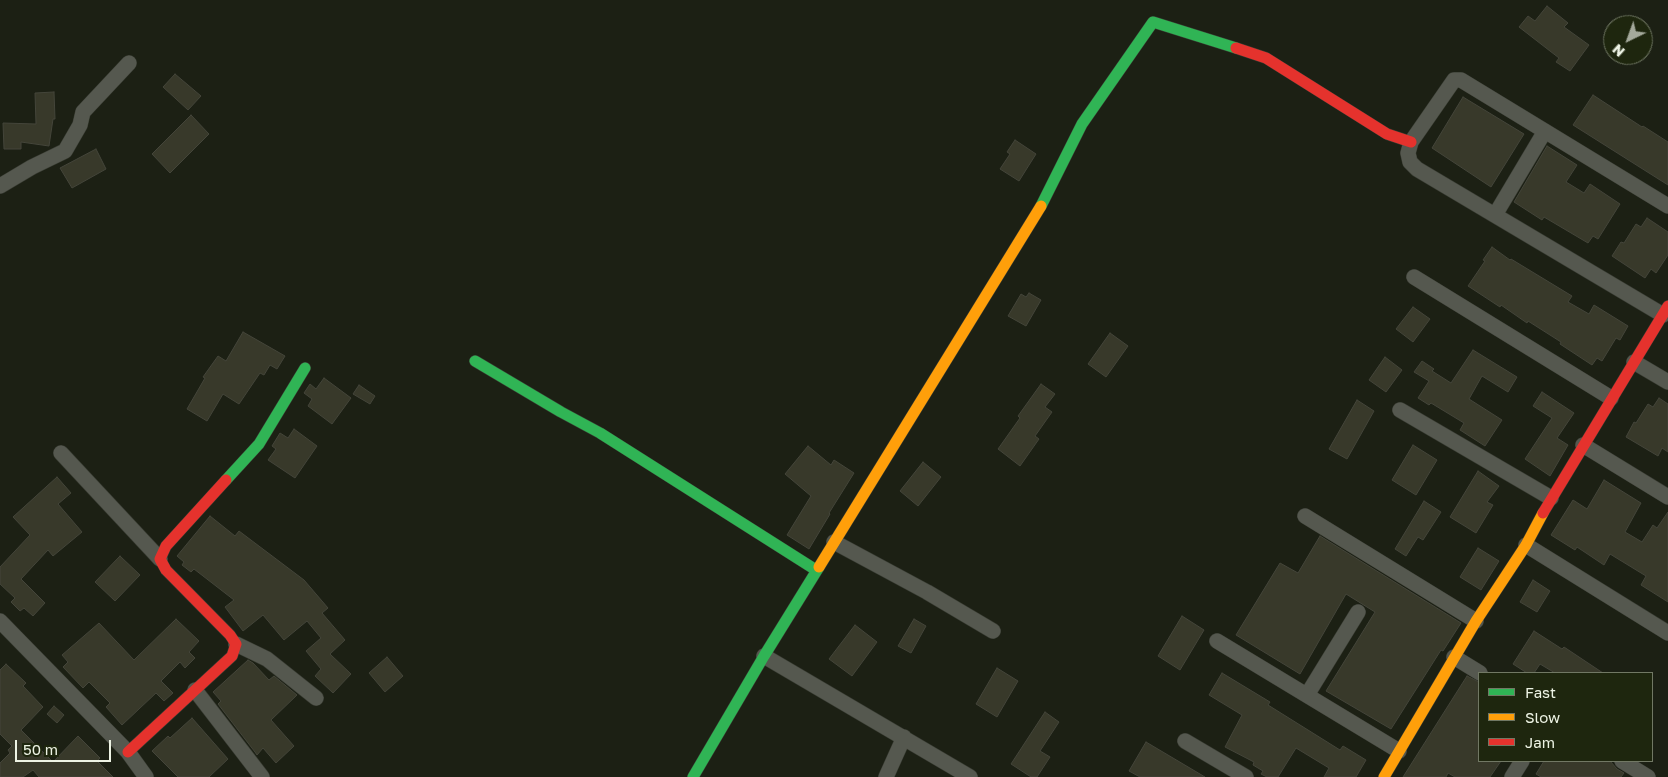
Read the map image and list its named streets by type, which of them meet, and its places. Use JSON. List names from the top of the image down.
{
  "legend": ["Fast", "Slow", "Jam"],
  "scale_bar": "50 m",
  "north": "bottom left"
}
